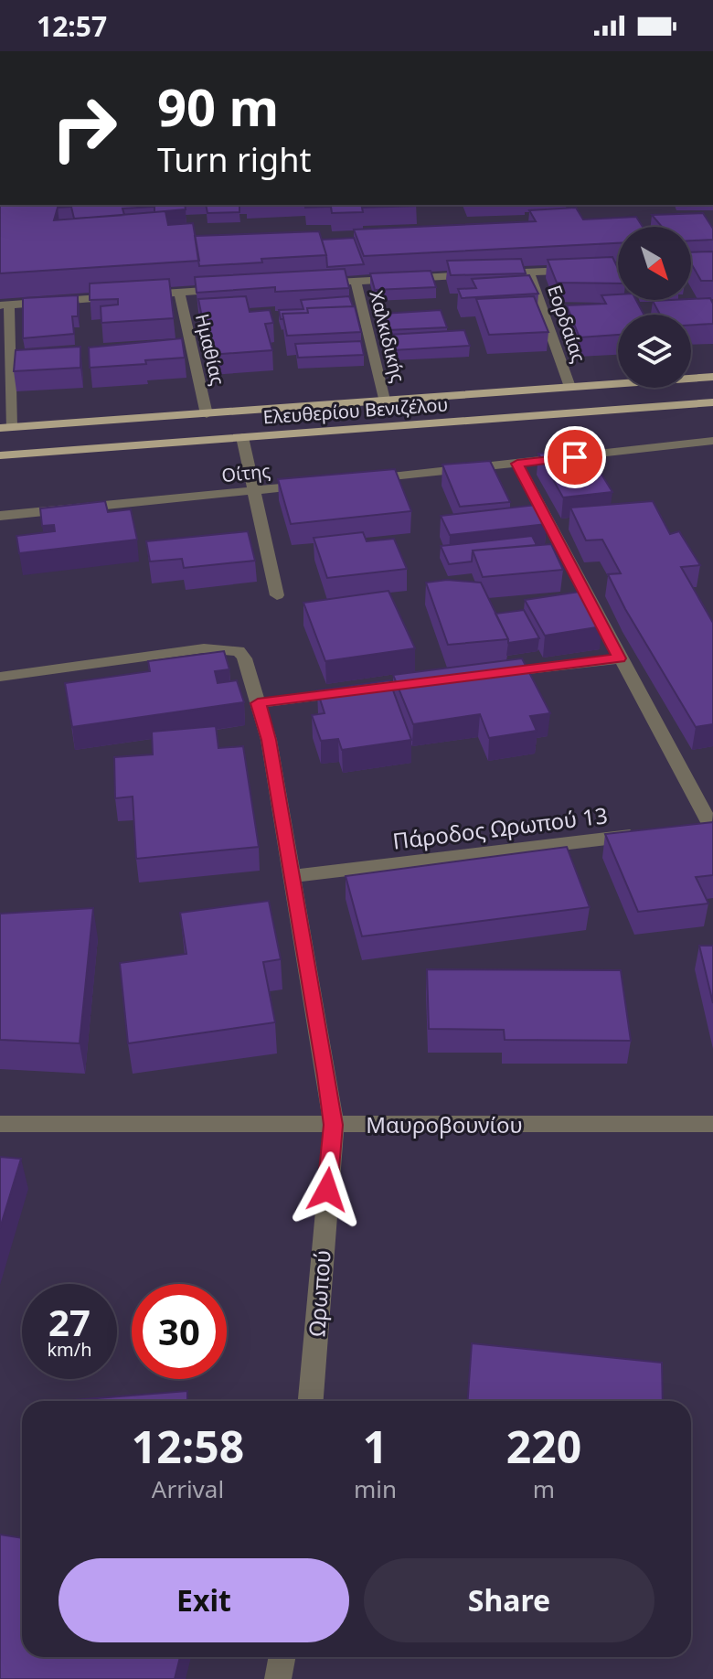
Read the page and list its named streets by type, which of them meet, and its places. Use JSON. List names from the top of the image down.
{
  "streets": {
    "main road": ["Ελευθερίου Βενιζέλου"],
    "street": [
      "Εορδαίας",
      "Χαλκιδικής",
      "Ημαθίας",
      "Οίτης",
      "Πάροδος Ωρωπού 13",
      "Μαυροβουνίου",
      "Ωρωπού"
    ]
  },
  "crossings": [
    ["Εορδαίας", "Ελευθερίου Βενιζέλου"],
    ["Χαλκιδικής", "Ελευθερίου Βενιζέλου"],
    ["Ημαθίας", "Ελευθερίου Βενιζέλου"],
    ["Πάροδος Ωρωπού 13", "Ωρωπού"],
    ["Μαυροβουνίου", "Ωρωπού"]
  ],
  "north": "bottom right",
  "page": {
    "status": "12:57",
    "turn": ["90 m", "Turn right"],
    "speed": "27 km/h",
    "limit": "30",
    "eta": [
      "12:58",
      "Arrival",
      "1",
      "min",
      "220",
      "m"
    ],
    "buttons": ["Exit", "Share"]
  }
}
